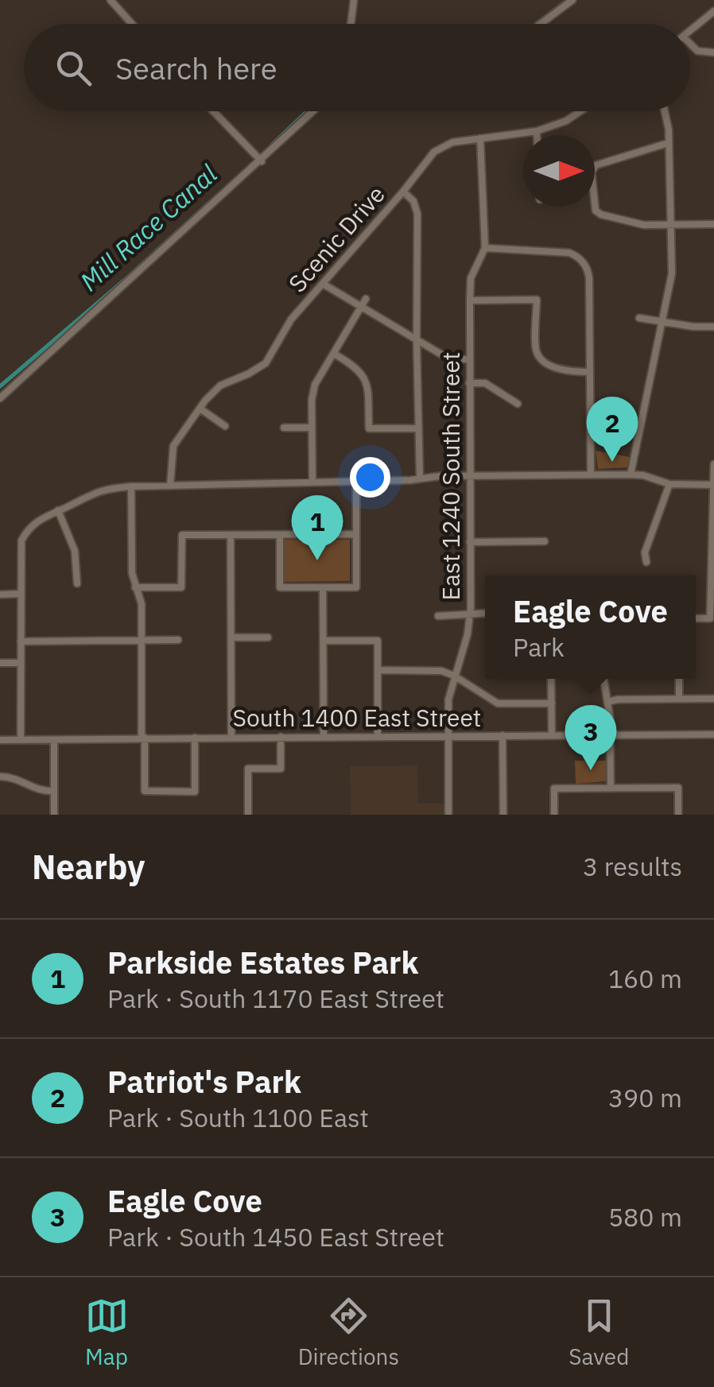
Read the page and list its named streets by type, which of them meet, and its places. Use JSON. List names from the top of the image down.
{
  "streets": {
    "street": ["Scenic Drive", "East 1240 South Street", "South 1400 East Street"]
  },
  "crossings": [
    ["Scenic Drive", "East 1240 South Street"],
    ["East 1240 South Street", "South 1400 East Street"]
  ],
  "water": ["Mill Race Canal"],
  "north": "right",
  "page": {
    "search": "Search here",
    "pins": ["2", "1", "3"],
    "popup": ["Eagle Cove", "Park"],
    "heading": ["Nearby", "3 results"],
    "list": [
      {
        "mark": "1",
        "name": "Parkside Estates Park",
        "note": "Park · South 1170 East Street",
        "value": "160 m"
      },
      {
        "mark": "2",
        "name": "Patriot's Park",
        "note": "Park · South 1100 East",
        "value": "390 m"
      },
      {
        "mark": "3",
        "name": "Eagle Cove",
        "note": "Park · South 1450 East Street",
        "value": "580 m"
      }
    ],
    "nav": ["Map", "Directions", "Saved"]
  }
}
